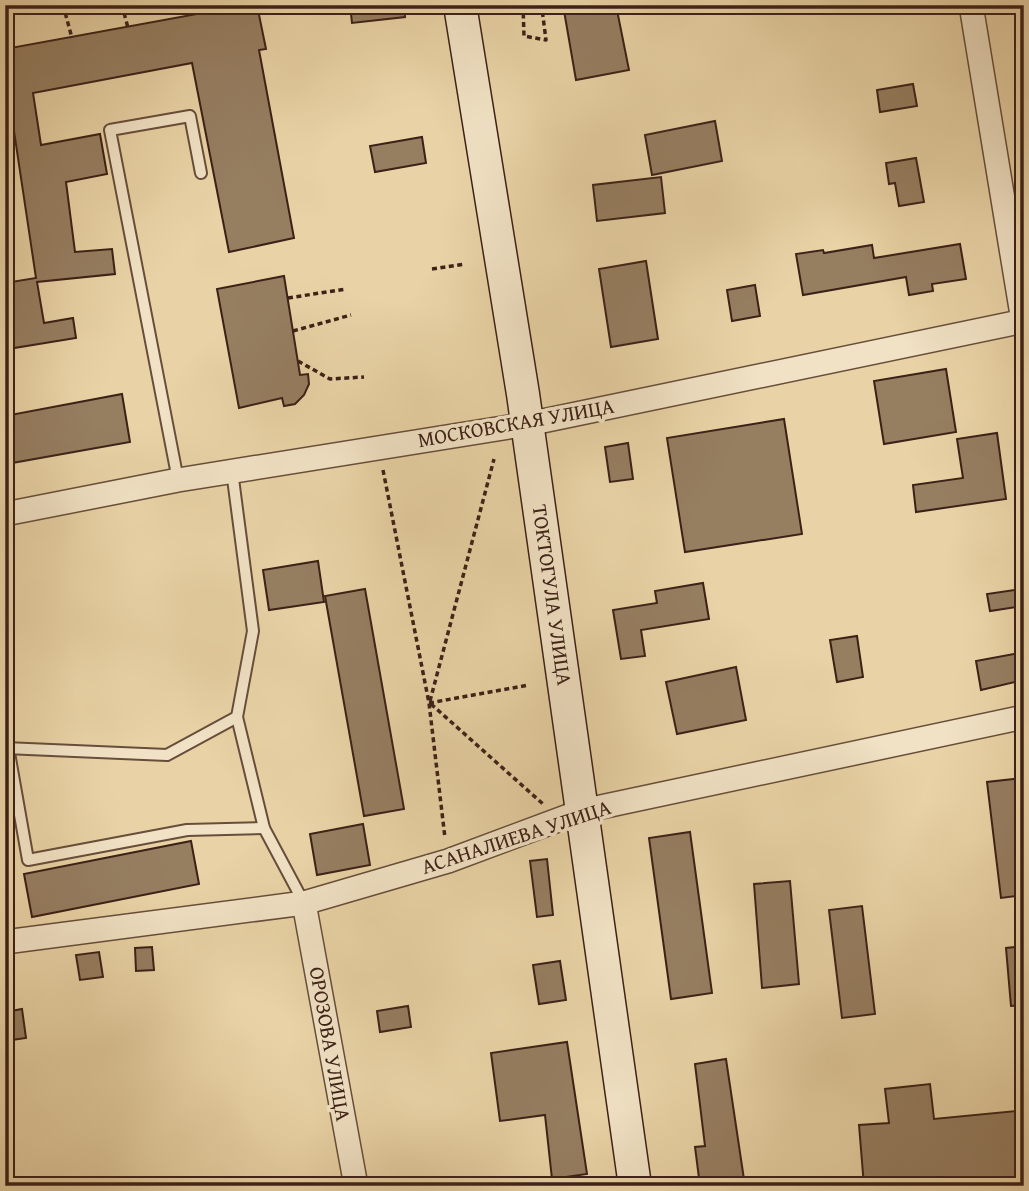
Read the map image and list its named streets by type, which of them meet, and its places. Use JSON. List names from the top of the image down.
{
  "streets": {
    "main road": ["ТОКТОГУЛА УЛИЦА"],
    "street": ["МОСКОВСКАЯ УЛИЦА", "АСАНАЛИЕВА УЛИЦА", "ОРОЗОВА УЛИЦА"]
  },
  "crossings": [
    ["МОСКОВСКАЯ УЛИЦА", "ТОКТОГУЛА УЛИЦА"],
    ["ТОКТОГУЛА УЛИЦА", "АСАНАЛИЕВА УЛИЦА"],
    ["АСАНАЛИЕВА УЛИЦА", "ОРОЗОВА УЛИЦА"]
  ]
}
